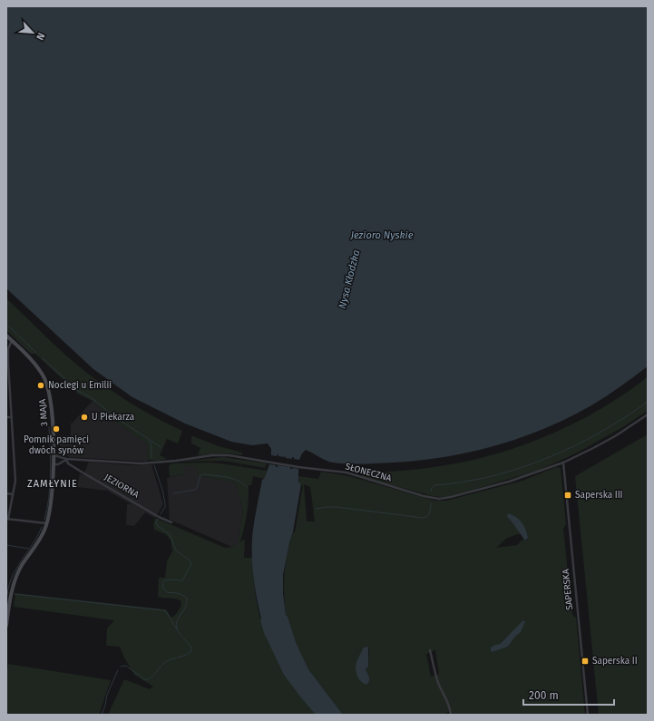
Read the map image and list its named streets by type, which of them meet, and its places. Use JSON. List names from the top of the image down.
{
  "streets": {
    "street": [
      "3 MAJA",
      "SŁONECZNA",
      "JEZIORNA",
      "SAPERSKA"
    ]
  },
  "crossings": [
    ["3 MAJA", "SŁONECZNA"],
    ["SŁONECZNA", "JEZIORNA"],
    ["SŁONECZNA", "SAPERSKA"]
  ],
  "districts": ["ZAMŁYNIE"],
  "water": ["Jezioro Nyskie", "Nysa Kłodzka"],
  "places": {
    "other": ["Noclegi u Emilii", "U Piekarza", "Pomnik pamięci dwóch synów"],
    "transit": ["Saperska III", "Saperska II"]
  },
  "scale_bar": "200 m",
  "north": "bottom right"
}
